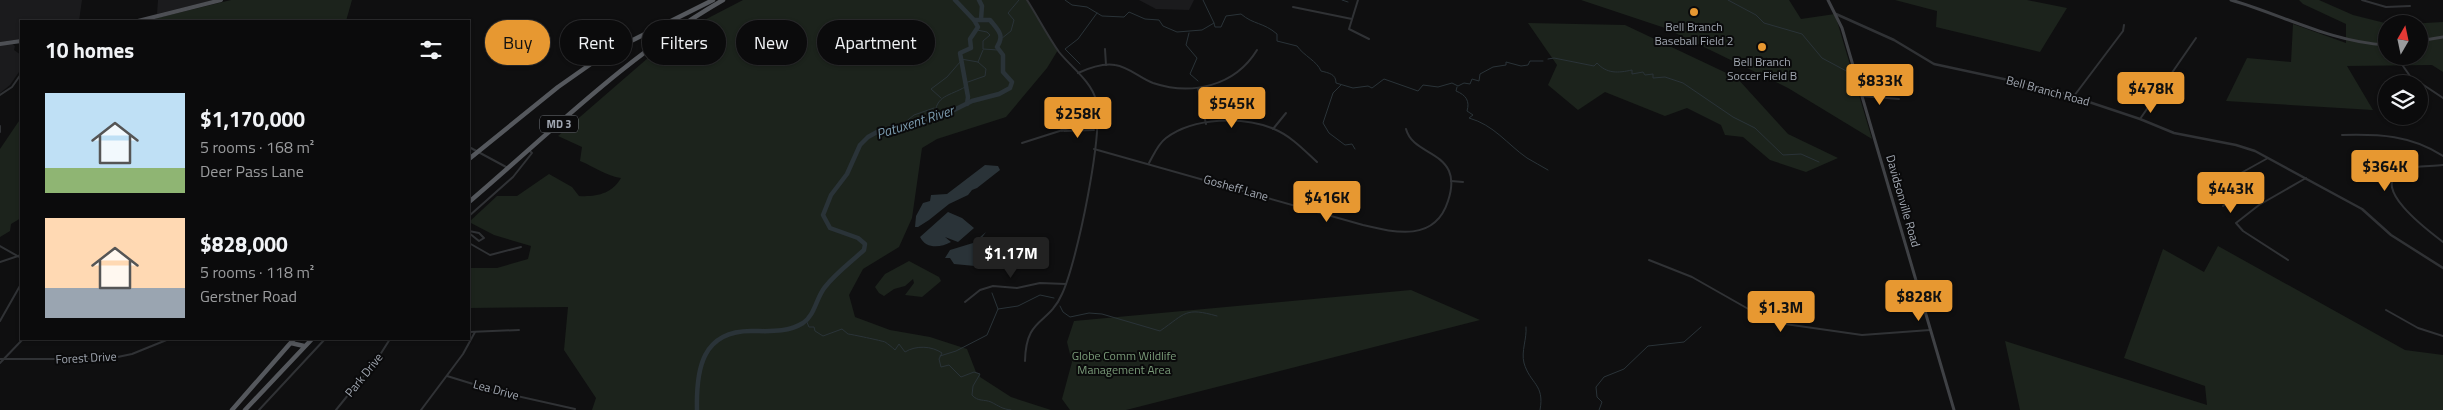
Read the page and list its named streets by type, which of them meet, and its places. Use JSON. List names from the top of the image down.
{
  "streets": {
    "highway": ["MD 3"],
    "main road": ["Davidsonville Road"],
    "street": [
      "Bell Branch Road",
      "Gosheff Lane",
      "Forest Drive",
      "Park Drive",
      "Lea Drive"
    ]
  },
  "crossings": [
    ["Bell Branch Road", "Davidsonville Road"]
  ],
  "water": ["Patuxent River"],
  "parks": ["Globe Comm Wildlife Management Area"],
  "places": ["Bell Branch Baseball Field 2", "Bell Branch Soccer Field B"],
  "north": "top",
  "page": {
    "chip": [
      "Buy",
      "Rent",
      "Filters",
      "New",
      "Apartment"
    ],
    "heading": "10 homes",
    "price": [
      "$833K",
      "$478K",
      "$545K",
      "$258K",
      "$364K",
      "$443K",
      "$416K",
      "$1.17M",
      "$828K",
      "$1.3M"
    ],
    "list": [
      {
        "name": "$1,170,000",
        "note": "5 rooms · 168 m² · Deer Pass Lane"
      },
      {
        "name": "$828,000",
        "note": "5 rooms · 118 m² · Gerstner Road"
      }
    ]
  }
}
